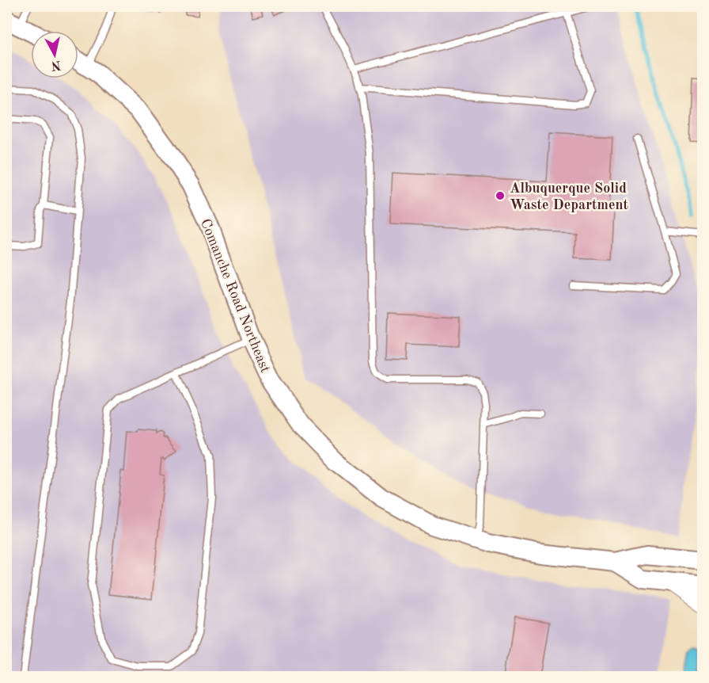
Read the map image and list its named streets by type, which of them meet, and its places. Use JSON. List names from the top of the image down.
{
  "streets": {
    "main road": ["Comanche Road Northeast"]
  },
  "places": ["Albuquerque Solid Waste Department"],
  "north": "bottom"
}
